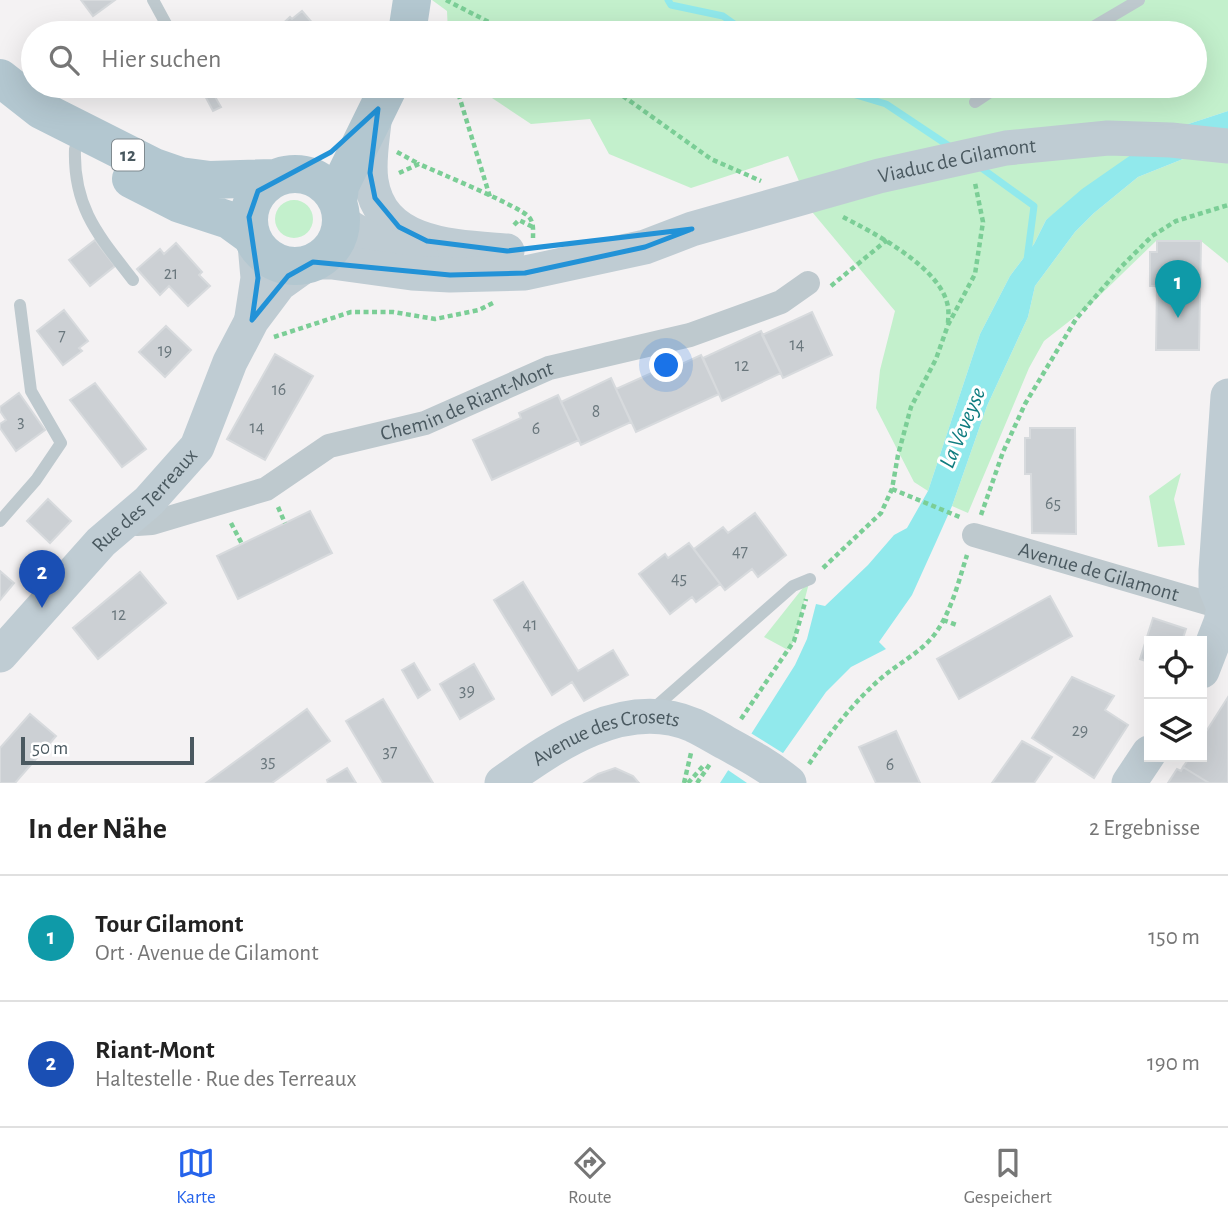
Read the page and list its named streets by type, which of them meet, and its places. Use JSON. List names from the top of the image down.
{
  "streets": {
    "main road": [
      "12",
      "Viaduc de Gilamont",
      "Rue des Terreaux",
      "Avenue des Crosets"
    ],
    "street": ["Chemin de Riant-Mont", "Avenue de Gilamont"]
  },
  "crossings": [
    ["12", "Viaduc de Gilamont"],
    ["12", "Rue des Terreaux"],
    ["Viaduc de Gilamont", "Rue des Terreaux"],
    ["Chemin de Riant-Mont", "Rue des Terreaux"]
  ],
  "water": ["La Veveyse"],
  "house_numbers": [
    "21",
    "7",
    "14",
    "19",
    "12",
    "16",
    "8",
    "3",
    "14",
    "6",
    "65",
    "47",
    "45",
    "12",
    "41",
    "39",
    "29",
    "37",
    "35",
    "6"
  ],
  "scale_bar": "50 m",
  "page": {
    "search": "Hier suchen",
    "pins": ["1", "2"],
    "scale": "50 m",
    "heading": ["In der Nähe", "2 Ergebnisse"],
    "list": [
      {
        "mark": "1",
        "name": "Tour Gilamont",
        "note": "Ort · Avenue de Gilamont",
        "value": "150 m"
      },
      {
        "mark": "2",
        "name": "Riant-Mont",
        "note": "Haltestelle · Rue des Terreaux",
        "value": "190 m"
      }
    ],
    "nav": ["Karte", "Route", "Gespeichert"]
  }
}
